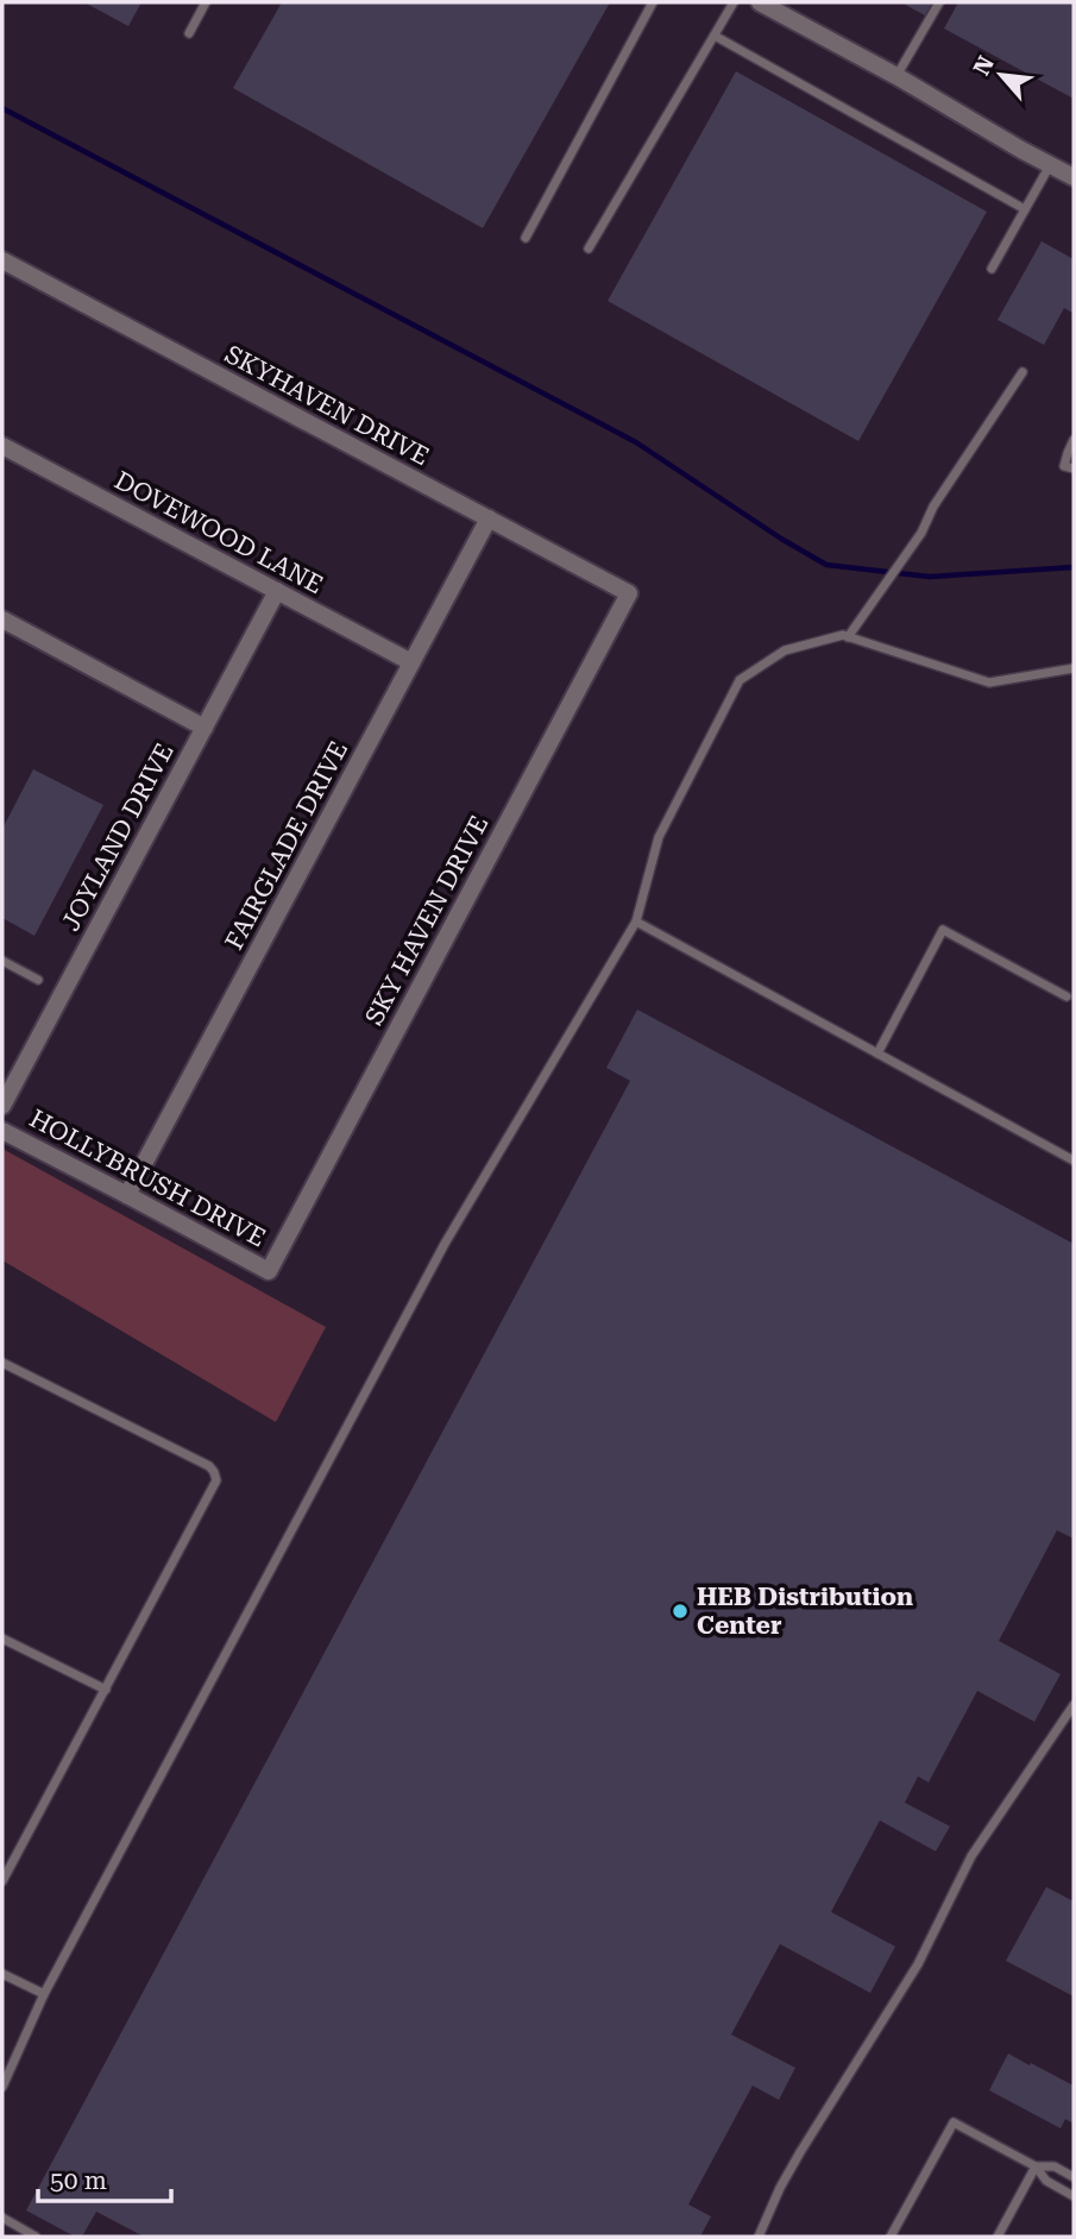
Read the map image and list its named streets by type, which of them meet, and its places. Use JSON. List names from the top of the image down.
{
  "streets": {
    "street": [
      "SKYHAVEN DRIVE",
      "DOVEWOOD LANE",
      "JOYLAND DRIVE",
      "FAIRGLADE DRIVE",
      "SKY HAVEN DRIVE",
      "HOLLYBRUSH DRIVE"
    ]
  },
  "crossings": [
    ["SKYHAVEN DRIVE", "FAIRGLADE DRIVE"],
    ["SKYHAVEN DRIVE", "SKY HAVEN DRIVE"],
    ["DOVEWOOD LANE", "JOYLAND DRIVE"],
    ["DOVEWOOD LANE", "FAIRGLADE DRIVE"],
    ["FAIRGLADE DRIVE", "HOLLYBRUSH DRIVE"],
    ["SKY HAVEN DRIVE", "HOLLYBRUSH DRIVE"]
  ],
  "places": ["HEB Distribution Center"],
  "scale_bar": "50 m",
  "north": "top left"
}
